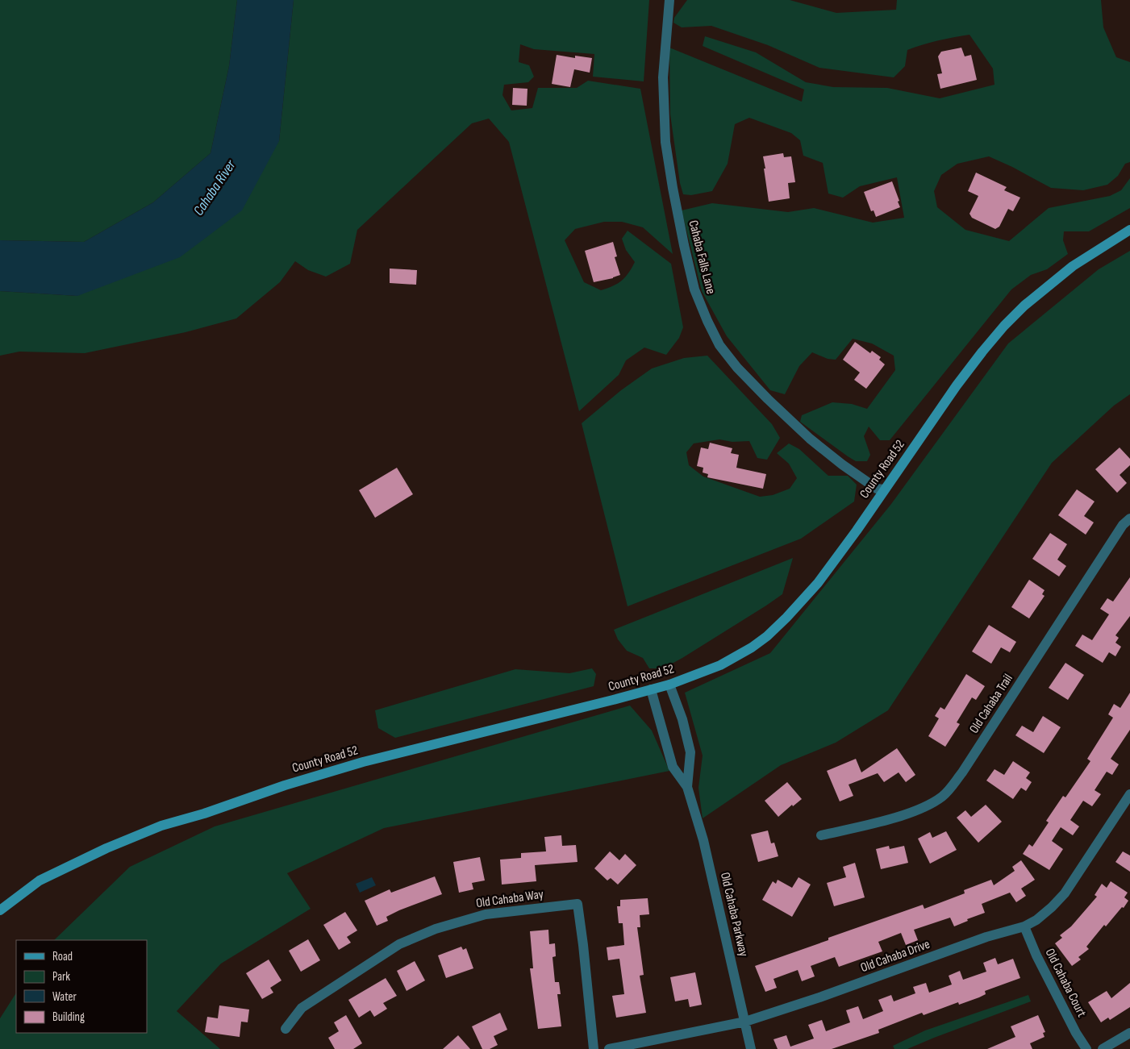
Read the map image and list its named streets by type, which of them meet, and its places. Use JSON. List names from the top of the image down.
{
  "streets": {
    "main road": ["County Road 52"],
    "street": [
      "Cahaba Falls Lane",
      "Old Cahaba Trail",
      "Old Cahaba Way",
      "Old Cahaba Parkway",
      "Old Cahaba Drive",
      "Old Cahaba Court"
    ]
  },
  "crossings": [
    ["Cahaba Falls Lane", "County Road 52"],
    ["County Road 52", "Old Cahaba Parkway"],
    ["Old Cahaba Parkway", "Old Cahaba Drive"],
    ["Old Cahaba Drive", "Old Cahaba Court"]
  ],
  "water": ["Cahaba River"],
  "legend": [
    "Road",
    "Park",
    "Water",
    "Building"
  ]
}
